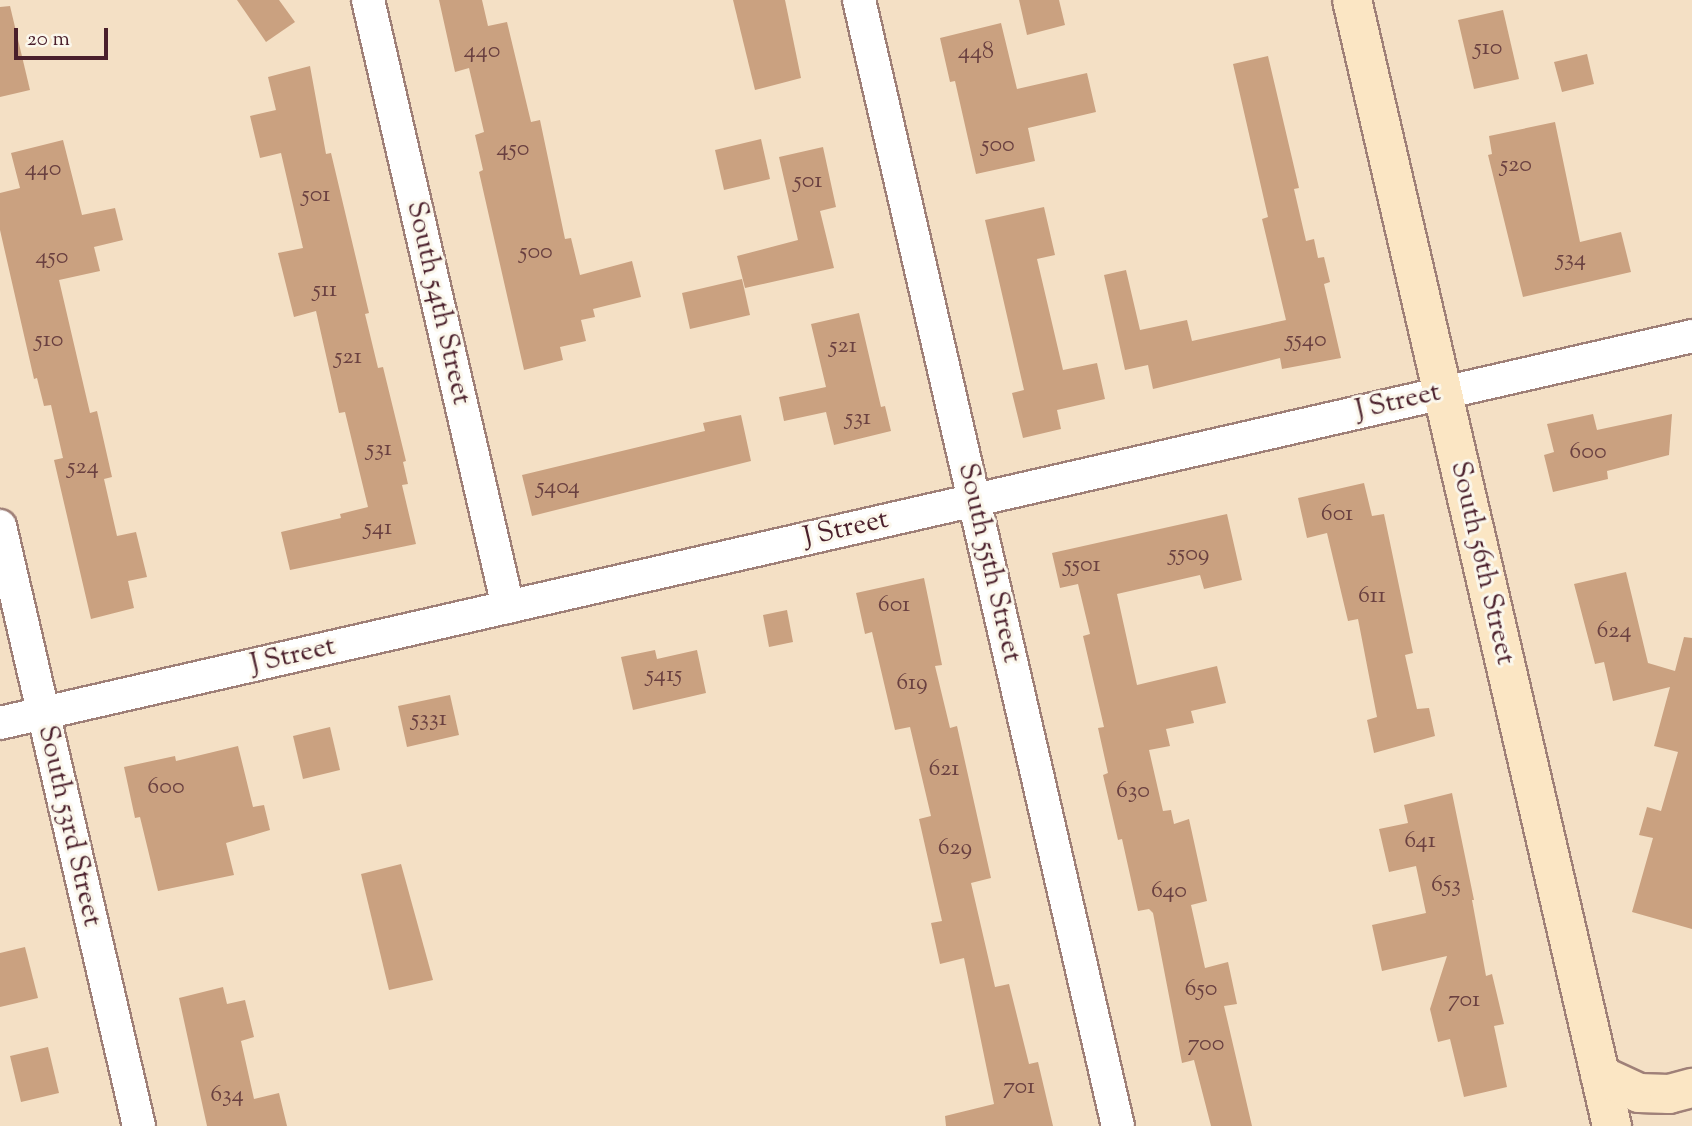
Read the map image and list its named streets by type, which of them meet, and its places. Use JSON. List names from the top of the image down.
{
  "streets": {
    "main road": ["South 56th Street"],
    "street": [
      "South 54th Street",
      "J Street",
      "South 55th Street",
      "South 53rd Street"
    ]
  },
  "crossings": [
    ["South 54th Street", "J Street"],
    ["J Street", "South 55th Street"],
    ["J Street", "South 56th Street"],
    ["J Street", "South 53rd Street"]
  ],
  "house_numbers": [
    "510",
    "440",
    "448",
    "500",
    "450",
    "520",
    "440",
    "501",
    "501",
    "500",
    "450",
    "534",
    "511",
    "510",
    "5540",
    "521",
    "521",
    "531",
    "531",
    "600",
    "524",
    "5404",
    "601",
    "541",
    "5509",
    "5501",
    "611",
    "601",
    "624",
    "5415",
    "619",
    "5331",
    "621",
    "600",
    "630",
    "641",
    "629",
    "653",
    "640",
    "650",
    "701",
    "700",
    "701",
    "634"
  ],
  "scale_bar": "20 m"
}
